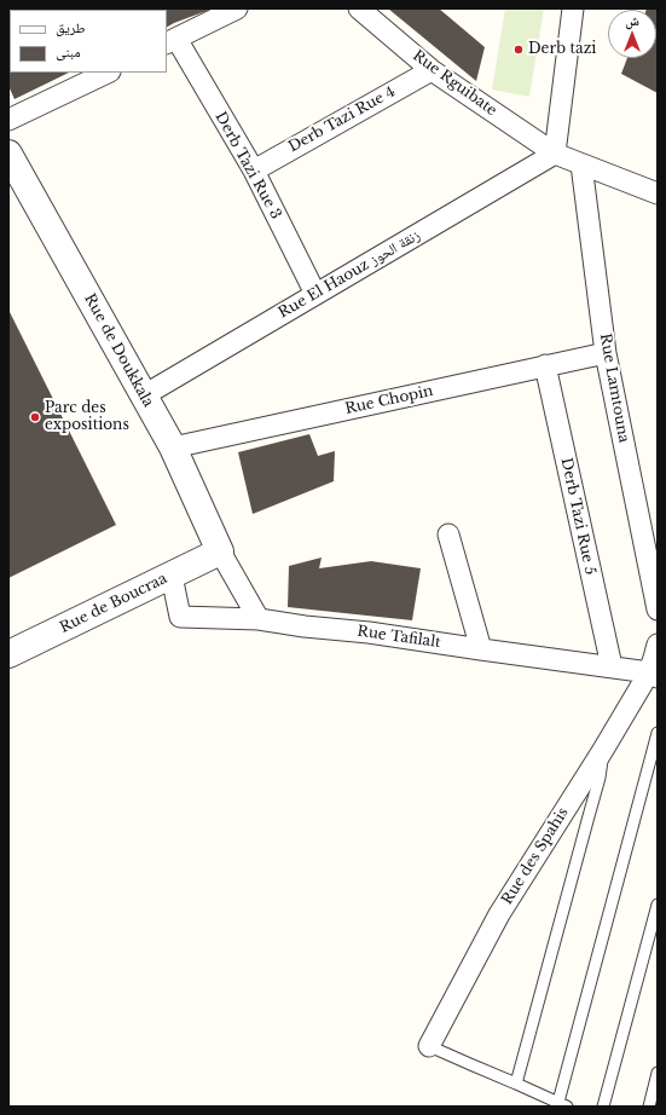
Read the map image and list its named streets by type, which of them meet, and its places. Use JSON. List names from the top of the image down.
{
  "streets": {
    "street": [
      "Rue Rguibate",
      "Derb Tazi Rue 4",
      "Derb Tazi Rue 3",
      "Rue El Haouz زنقة الحوز",
      "Rue de Doukkala",
      "Rue Lamtouna",
      "Rue Chopin",
      "Derb Tazi Rue 5",
      "Rue de Boucraa",
      "Rue Tafilalt",
      "Rue des Spahis"
    ]
  },
  "crossings": [
    ["Rue Rguibate", "Derb Tazi Rue 4"],
    ["Rue Rguibate", "Rue El Haouz زنقة الحوز"],
    ["Rue Rguibate", "Rue Lamtouna"],
    ["Derb Tazi Rue 4", "Derb Tazi Rue 3"],
    ["Derb Tazi Rue 3", "Rue El Haouz زنقة الحوز"],
    ["Rue El Haouz زنقة الحوز", "Rue de Doukkala"],
    ["Rue de Doukkala", "Rue Chopin"],
    ["Rue de Doukkala", "Rue de Boucraa"],
    ["Rue Lamtouna", "Rue Chopin"],
    ["Rue Chopin", "Derb Tazi Rue 5"],
    ["Derb Tazi Rue 5", "Rue Tafilalt"],
    ["Rue de Boucraa", "Rue Tafilalt"],
    ["Rue Tafilalt", "Rue des Spahis"]
  ],
  "places": ["Derb tazi", "Parc des expositions"],
  "legend": ["طريق", "مبنى"],
  "north": "top"
}
